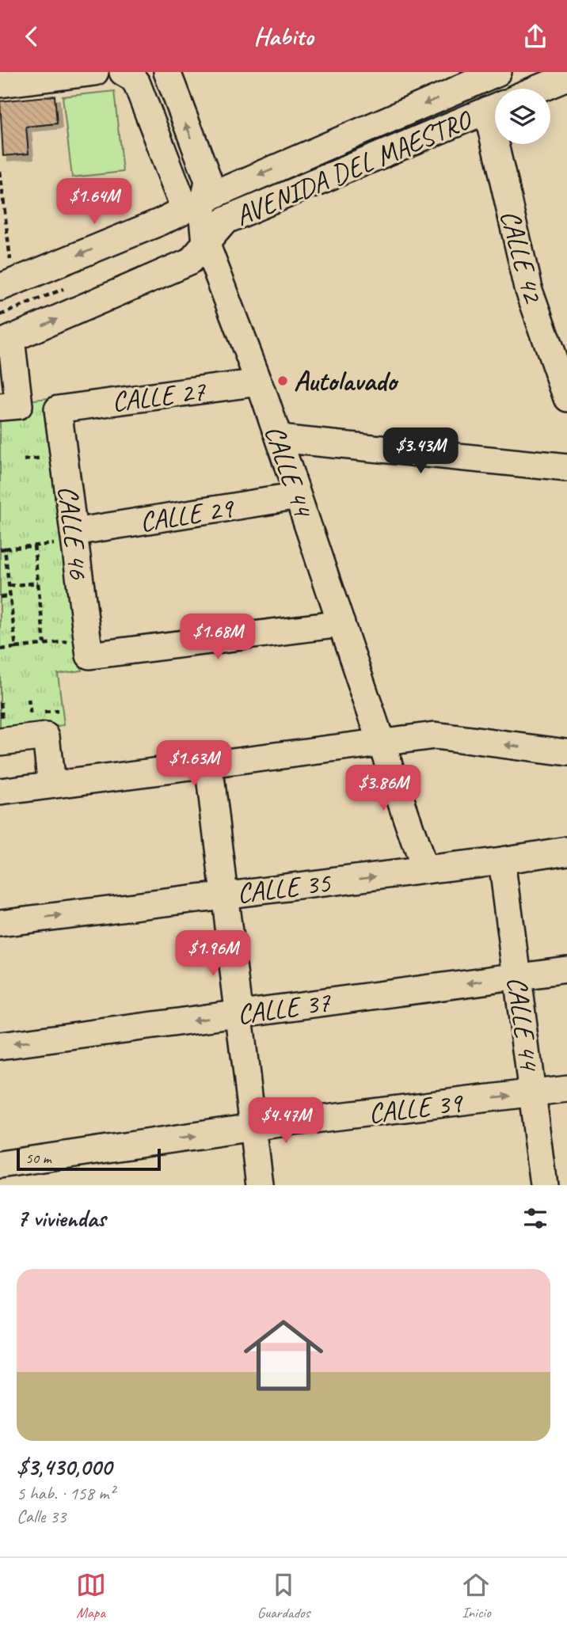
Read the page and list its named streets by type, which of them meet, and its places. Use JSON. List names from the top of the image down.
{
  "streets": {
    "street": [
      "AVENIDA DEL MAESTRO",
      "CALLE 42",
      "CALLE 27",
      "CALLE 44",
      "CALLE 29",
      "CALLE 46",
      "CALLE 35",
      "CALLE 37",
      "CALLE 39"
    ]
  },
  "crossings": [
    ["AVENIDA DEL MAESTRO", "CALLE 44"],
    ["CALLE 27", "CALLE 44"],
    ["CALLE 27", "CALLE 46"],
    ["CALLE 44", "CALLE 29"],
    ["CALLE 44", "CALLE 35"],
    ["CALLE 44", "CALLE 37"],
    ["CALLE 44", "CALLE 39"],
    ["CALLE 29", "CALLE 46"]
  ],
  "one_way": ["CALLE 37", "CALLE 39"],
  "places": ["Autolavado"],
  "scale_bar": "50 m",
  "page": {
    "header": "Habito",
    "price": [
      "$1.64M",
      "$3.43M",
      "$1.68M",
      "$1.63M",
      "$3.86M",
      "$1.96M",
      "$4.47M"
    ],
    "scale": "50 m",
    "heading": "7 viviendas",
    "list": [
      {
        "name": "$3,430,000",
        "note": "5 hab. · 158 m² · Calle 33"
      }
    ],
    "tabs": ["Mapa", "Guardados", "Inicio"]
  }
}
